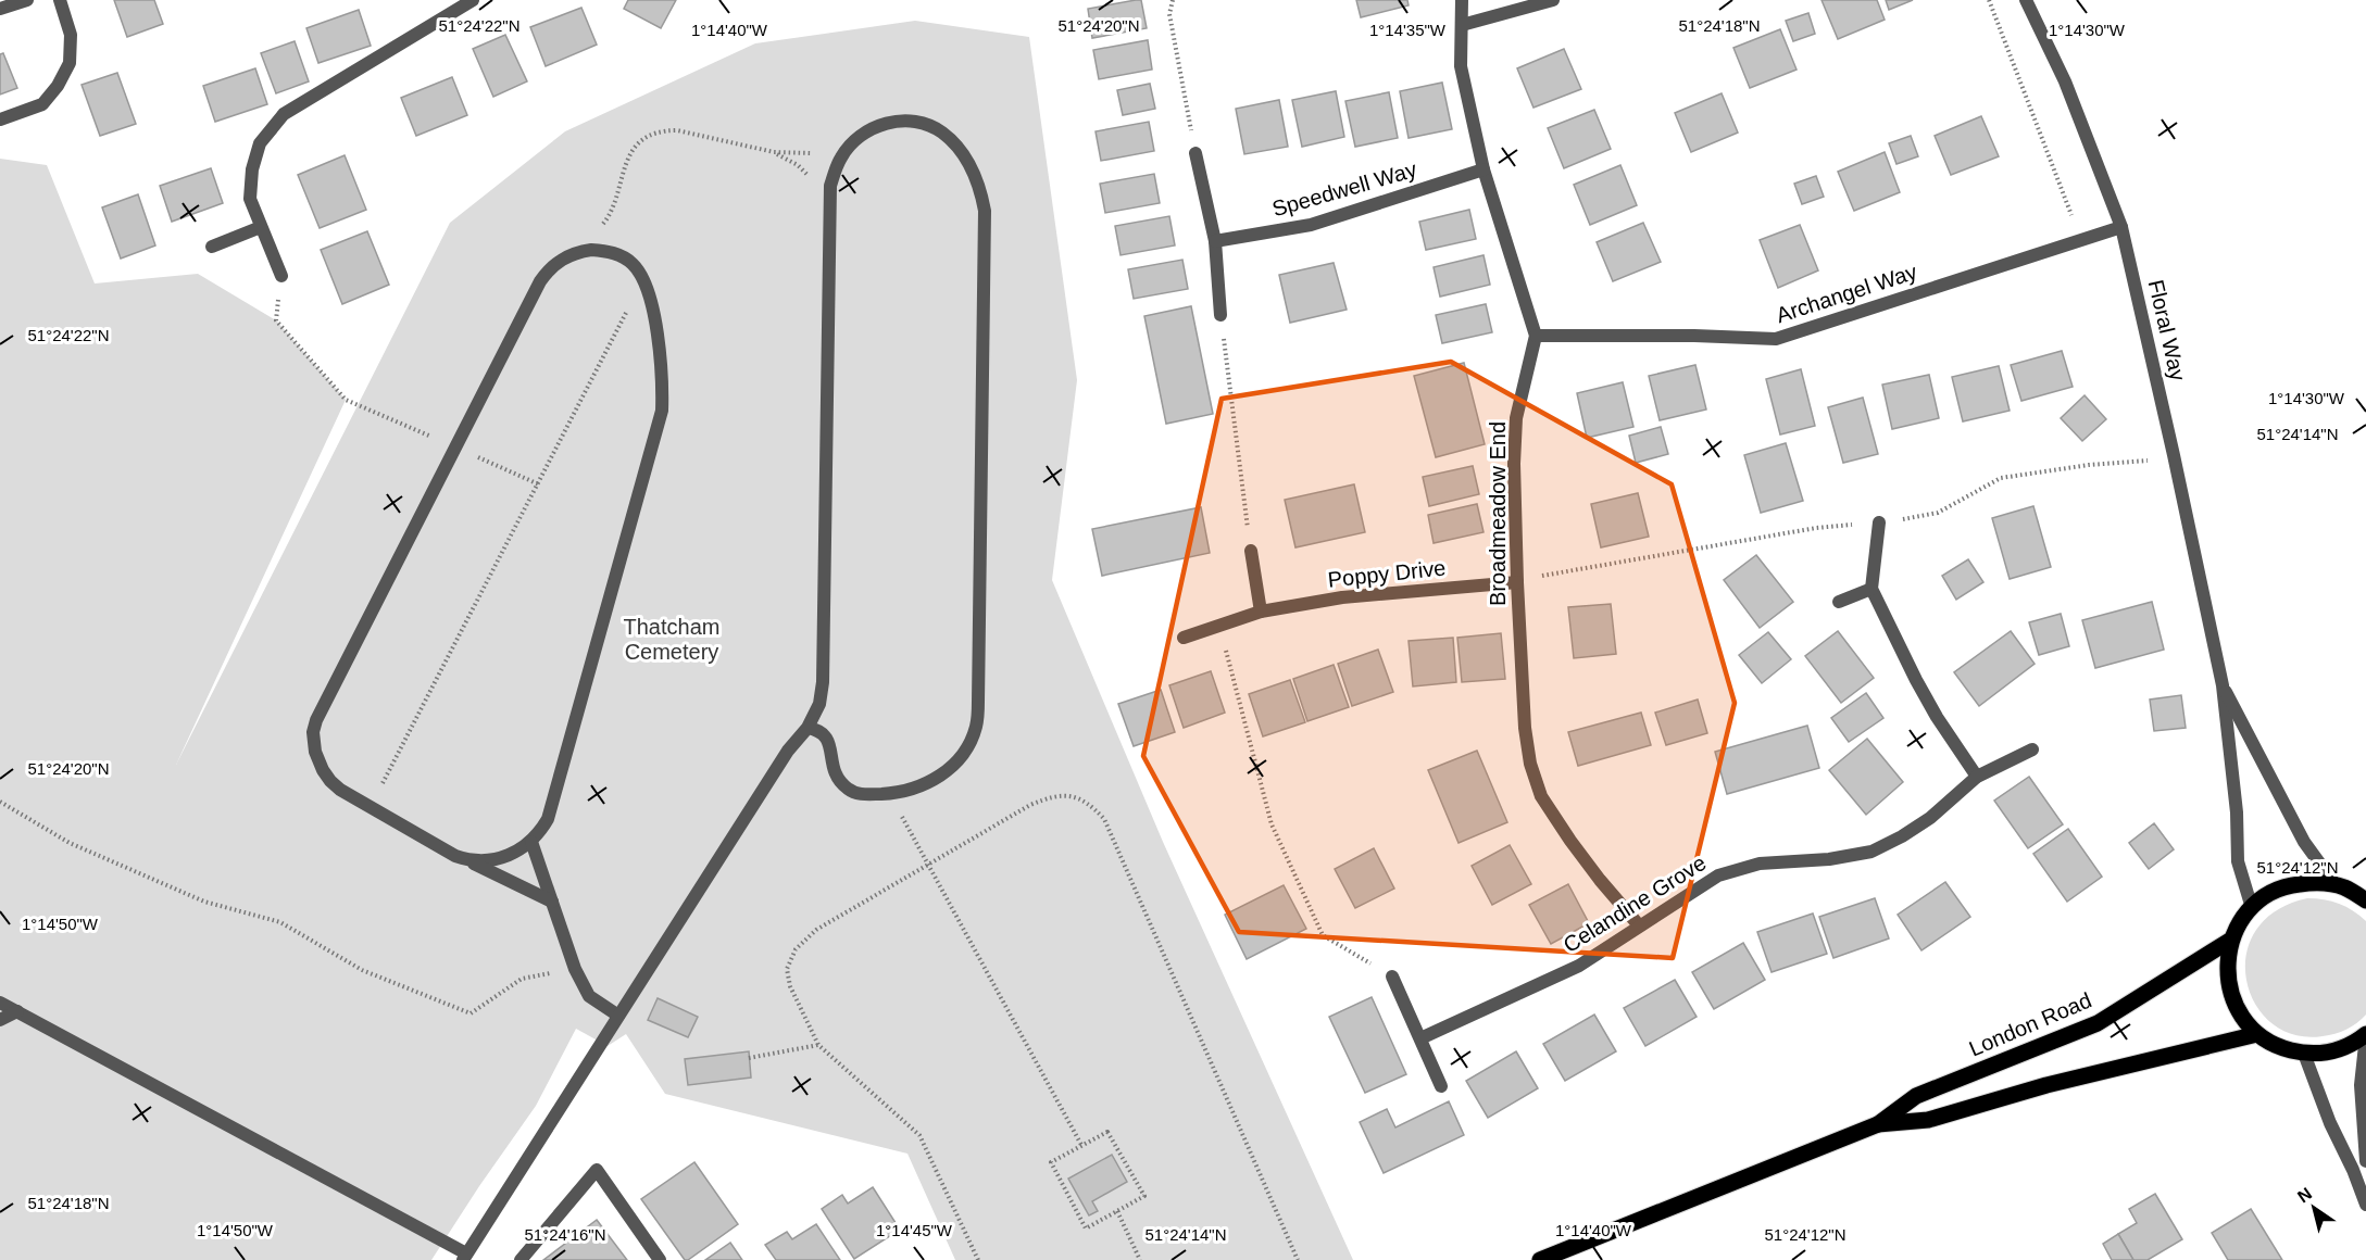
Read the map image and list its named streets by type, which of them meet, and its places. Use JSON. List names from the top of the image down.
{
  "streets": {
    "main road": ["London Road"],
    "street": [
      "Speedwell Way",
      "Archangel Way",
      "Floral Way",
      "Broadmeadow End",
      "Poppy Drive",
      "Celandine Grove"
    ]
  },
  "crossings": [
    ["Archangel Way", "Floral Way"],
    ["Archangel Way", "Broadmeadow End"],
    ["Broadmeadow End", "Poppy Drive"],
    ["Broadmeadow End", "Celandine Grove"]
  ],
  "parks": ["Thatcham Cemetery"],
  "north": "top left",
  "coordinates": [
    "51°24'22\"N",
    "51°24'20\"N",
    "51°24'18\"N",
    "1°14'30\"W",
    "1°14'40\"W",
    "1°14'35\"W",
    "51°24'14\"N",
    "51°24'12\"N",
    "1°14'50\"W",
    "1°14'45\"W",
    "51°24'16\"N"
  ]
}
